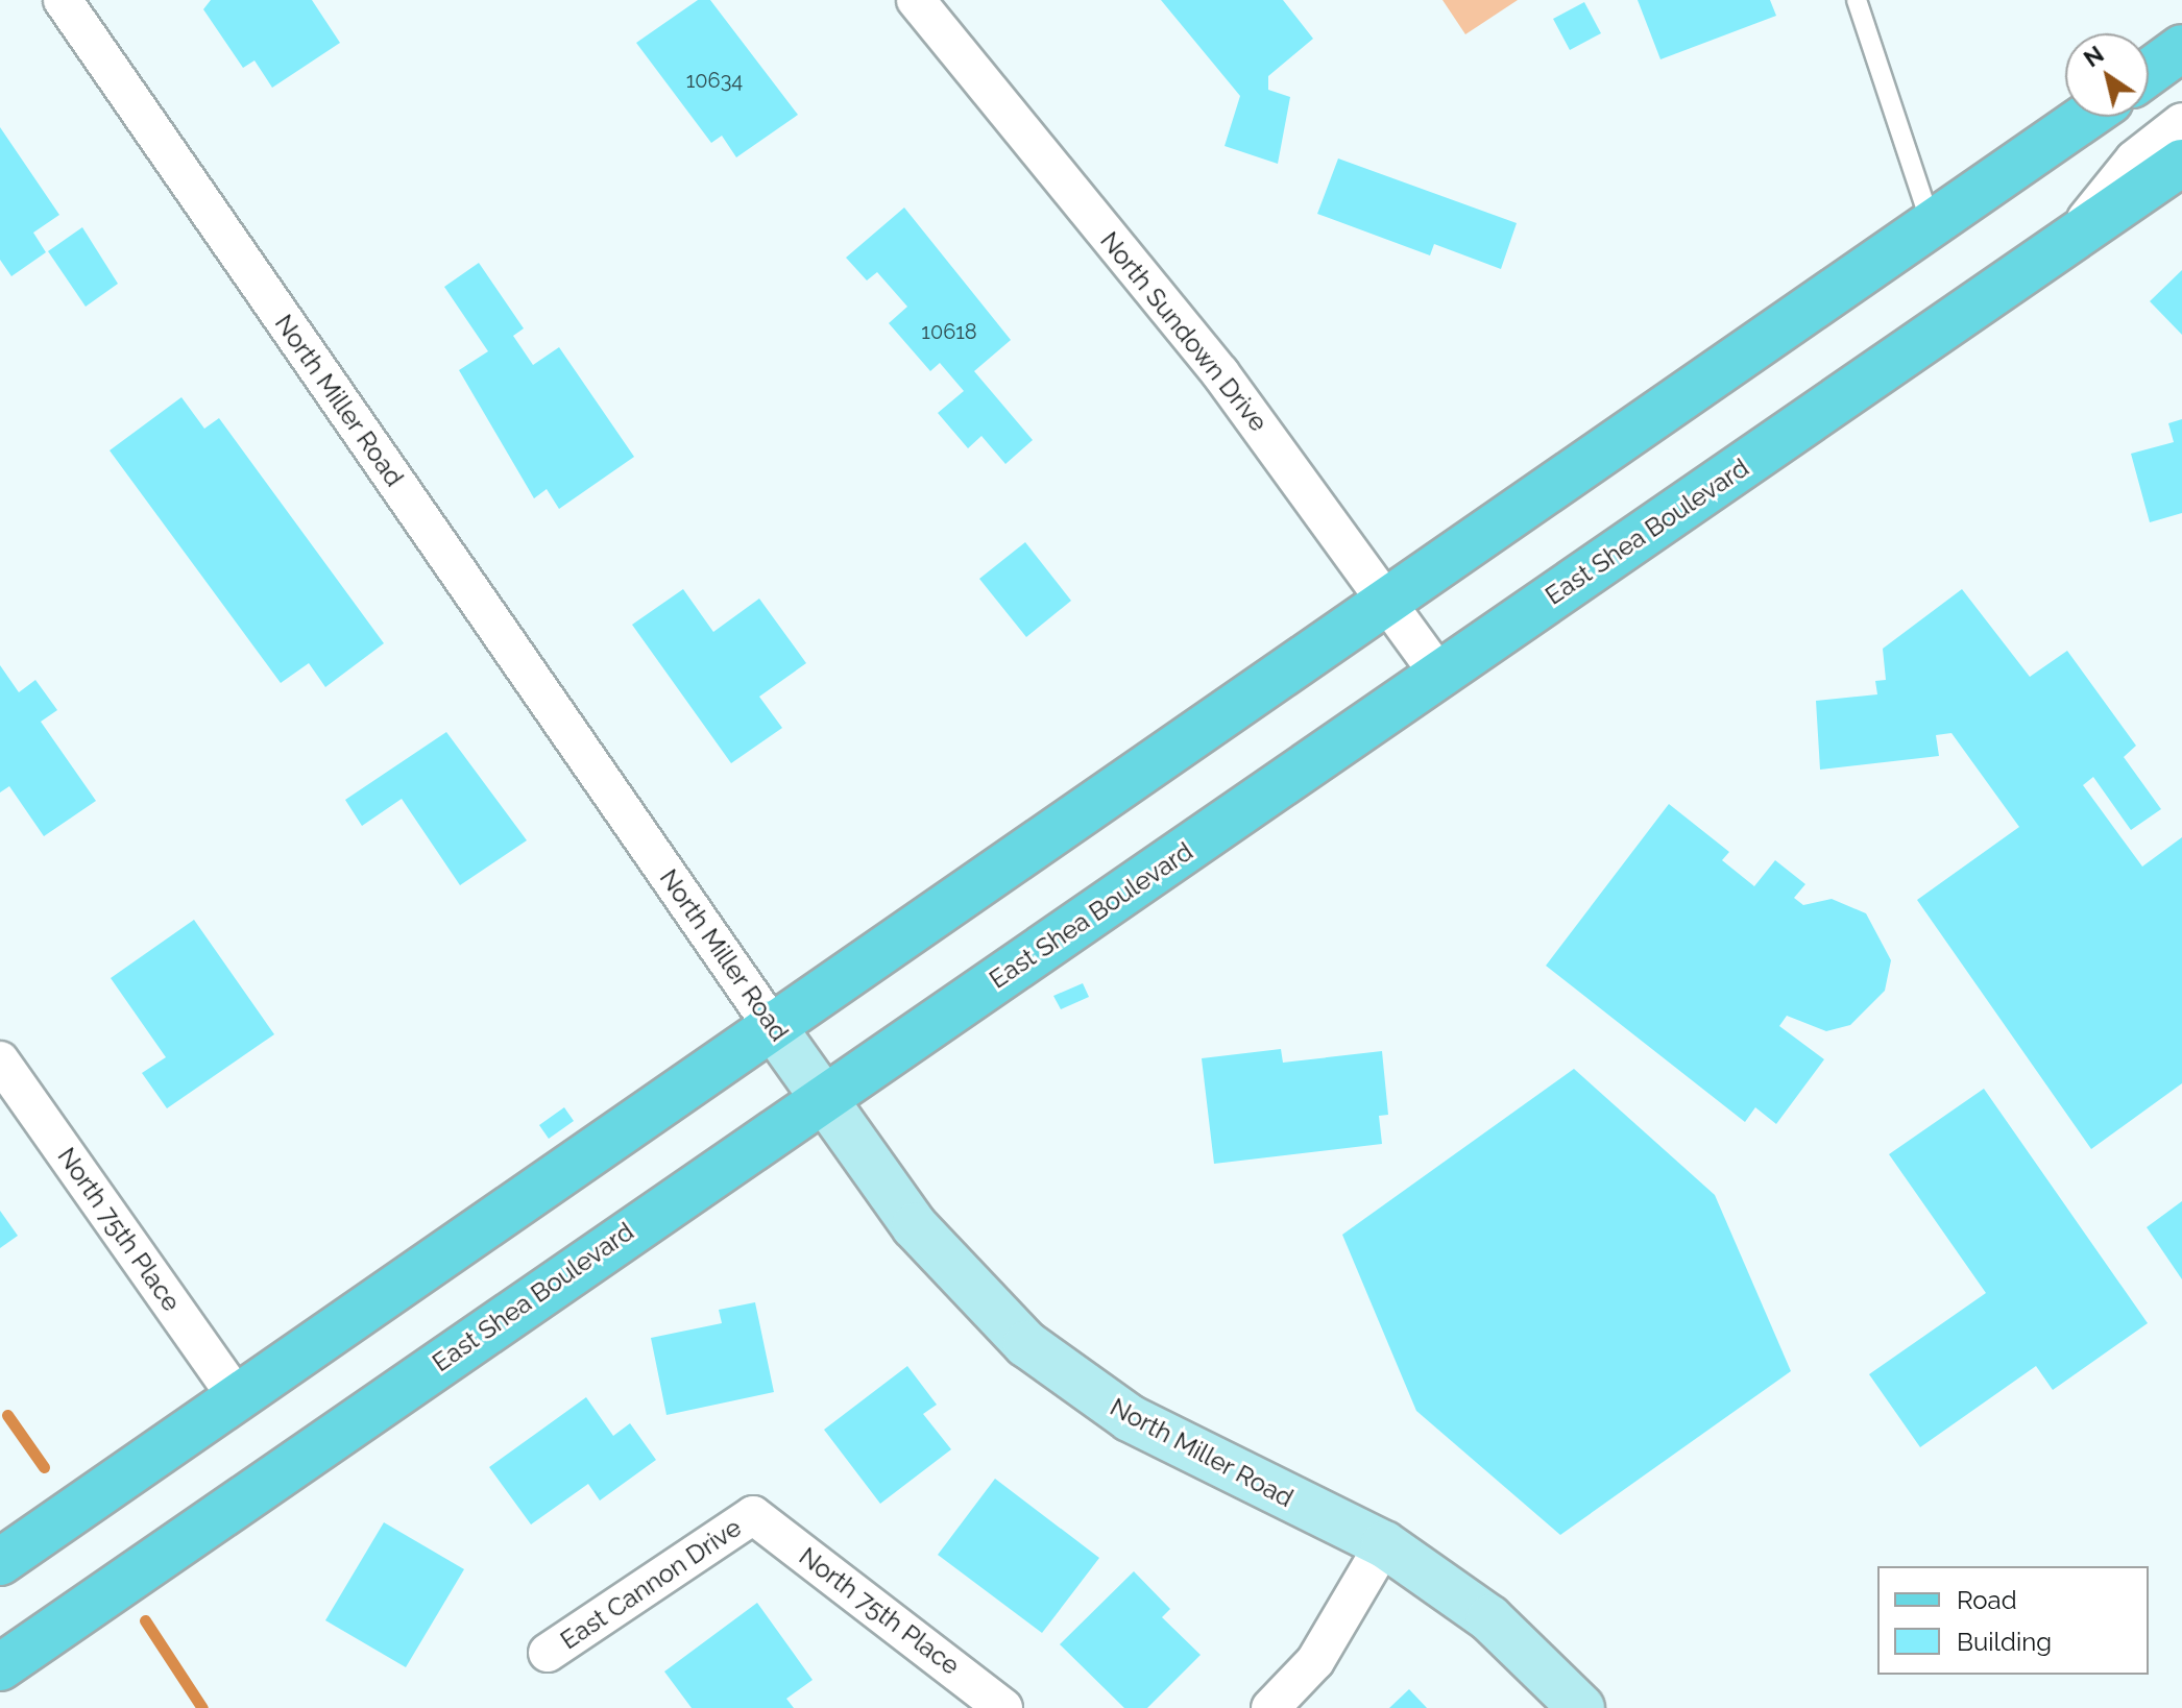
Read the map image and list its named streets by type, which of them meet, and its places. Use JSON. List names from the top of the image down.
{
  "streets": {
    "main road": ["East Shea Boulevard"],
    "street": [
      "North Sundown Drive",
      "North Miller Road",
      "North 75th Place",
      "East Cannon Drive"
    ]
  },
  "crossings": [
    ["North Sundown Drive", "East Shea Boulevard"],
    ["North Miller Road", "East Shea Boulevard"],
    ["North 75th Place", "East Cannon Drive"]
  ],
  "house_numbers": ["10634", "10618"],
  "legend": ["Road", "Building"],
  "north": "top left"
}
